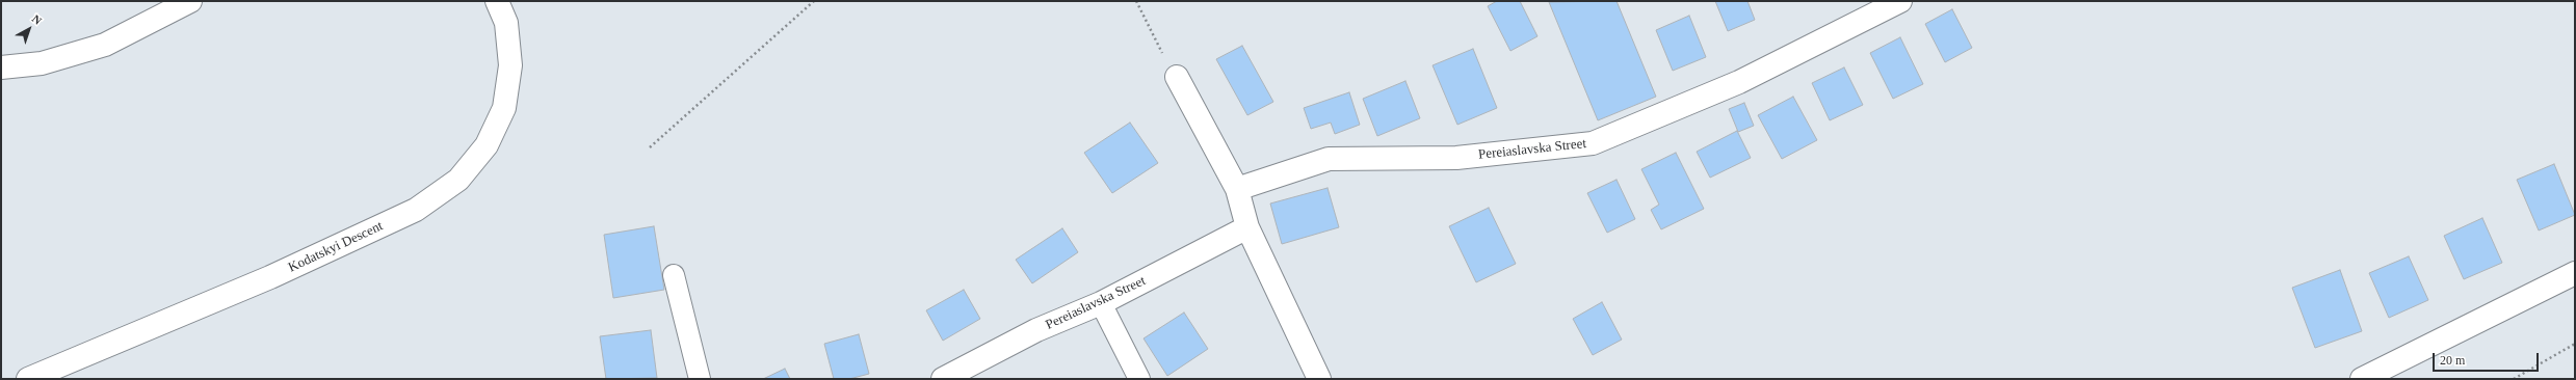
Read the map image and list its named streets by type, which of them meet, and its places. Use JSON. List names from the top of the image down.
{
  "streets": {
    "street": ["Pereiaslavska Street", "Kodatskyi Descent"]
  },
  "scale_bar": "20 m",
  "north": "top right"
}
